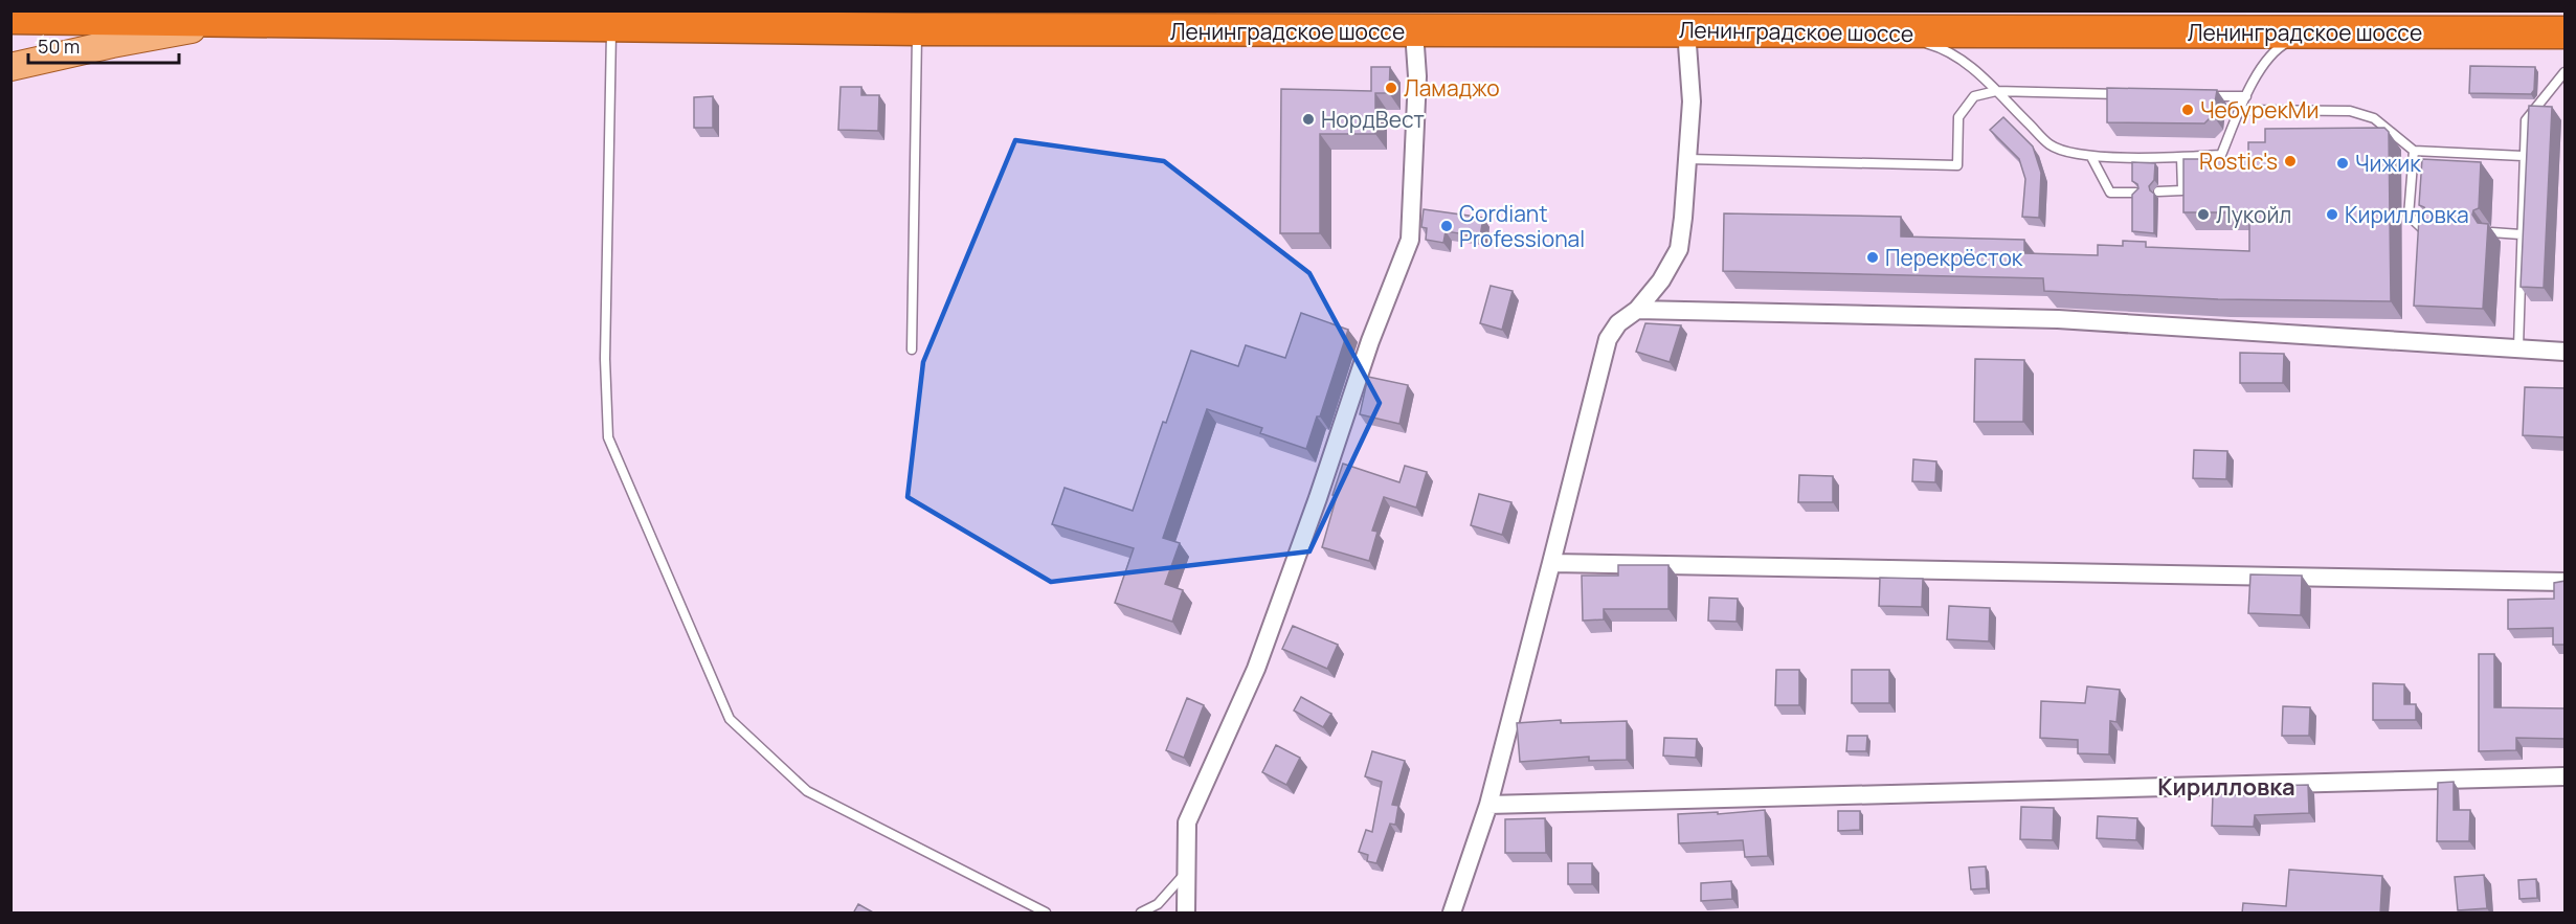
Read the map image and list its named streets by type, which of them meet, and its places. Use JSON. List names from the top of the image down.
{
  "streets": {
    "highway": ["Ленинградское шоссе"]
  },
  "districts": ["Кирилловка"],
  "places": [
    "Ламаджо",
    "ЧебурекМи",
    "НордВест",
    "Rostic's",
    "Чижик",
    "Лукойл",
    "Кирилловка",
    "Cordiant Professional",
    "Перекрёсток"
  ],
  "scale_bar": "50 m"
}
